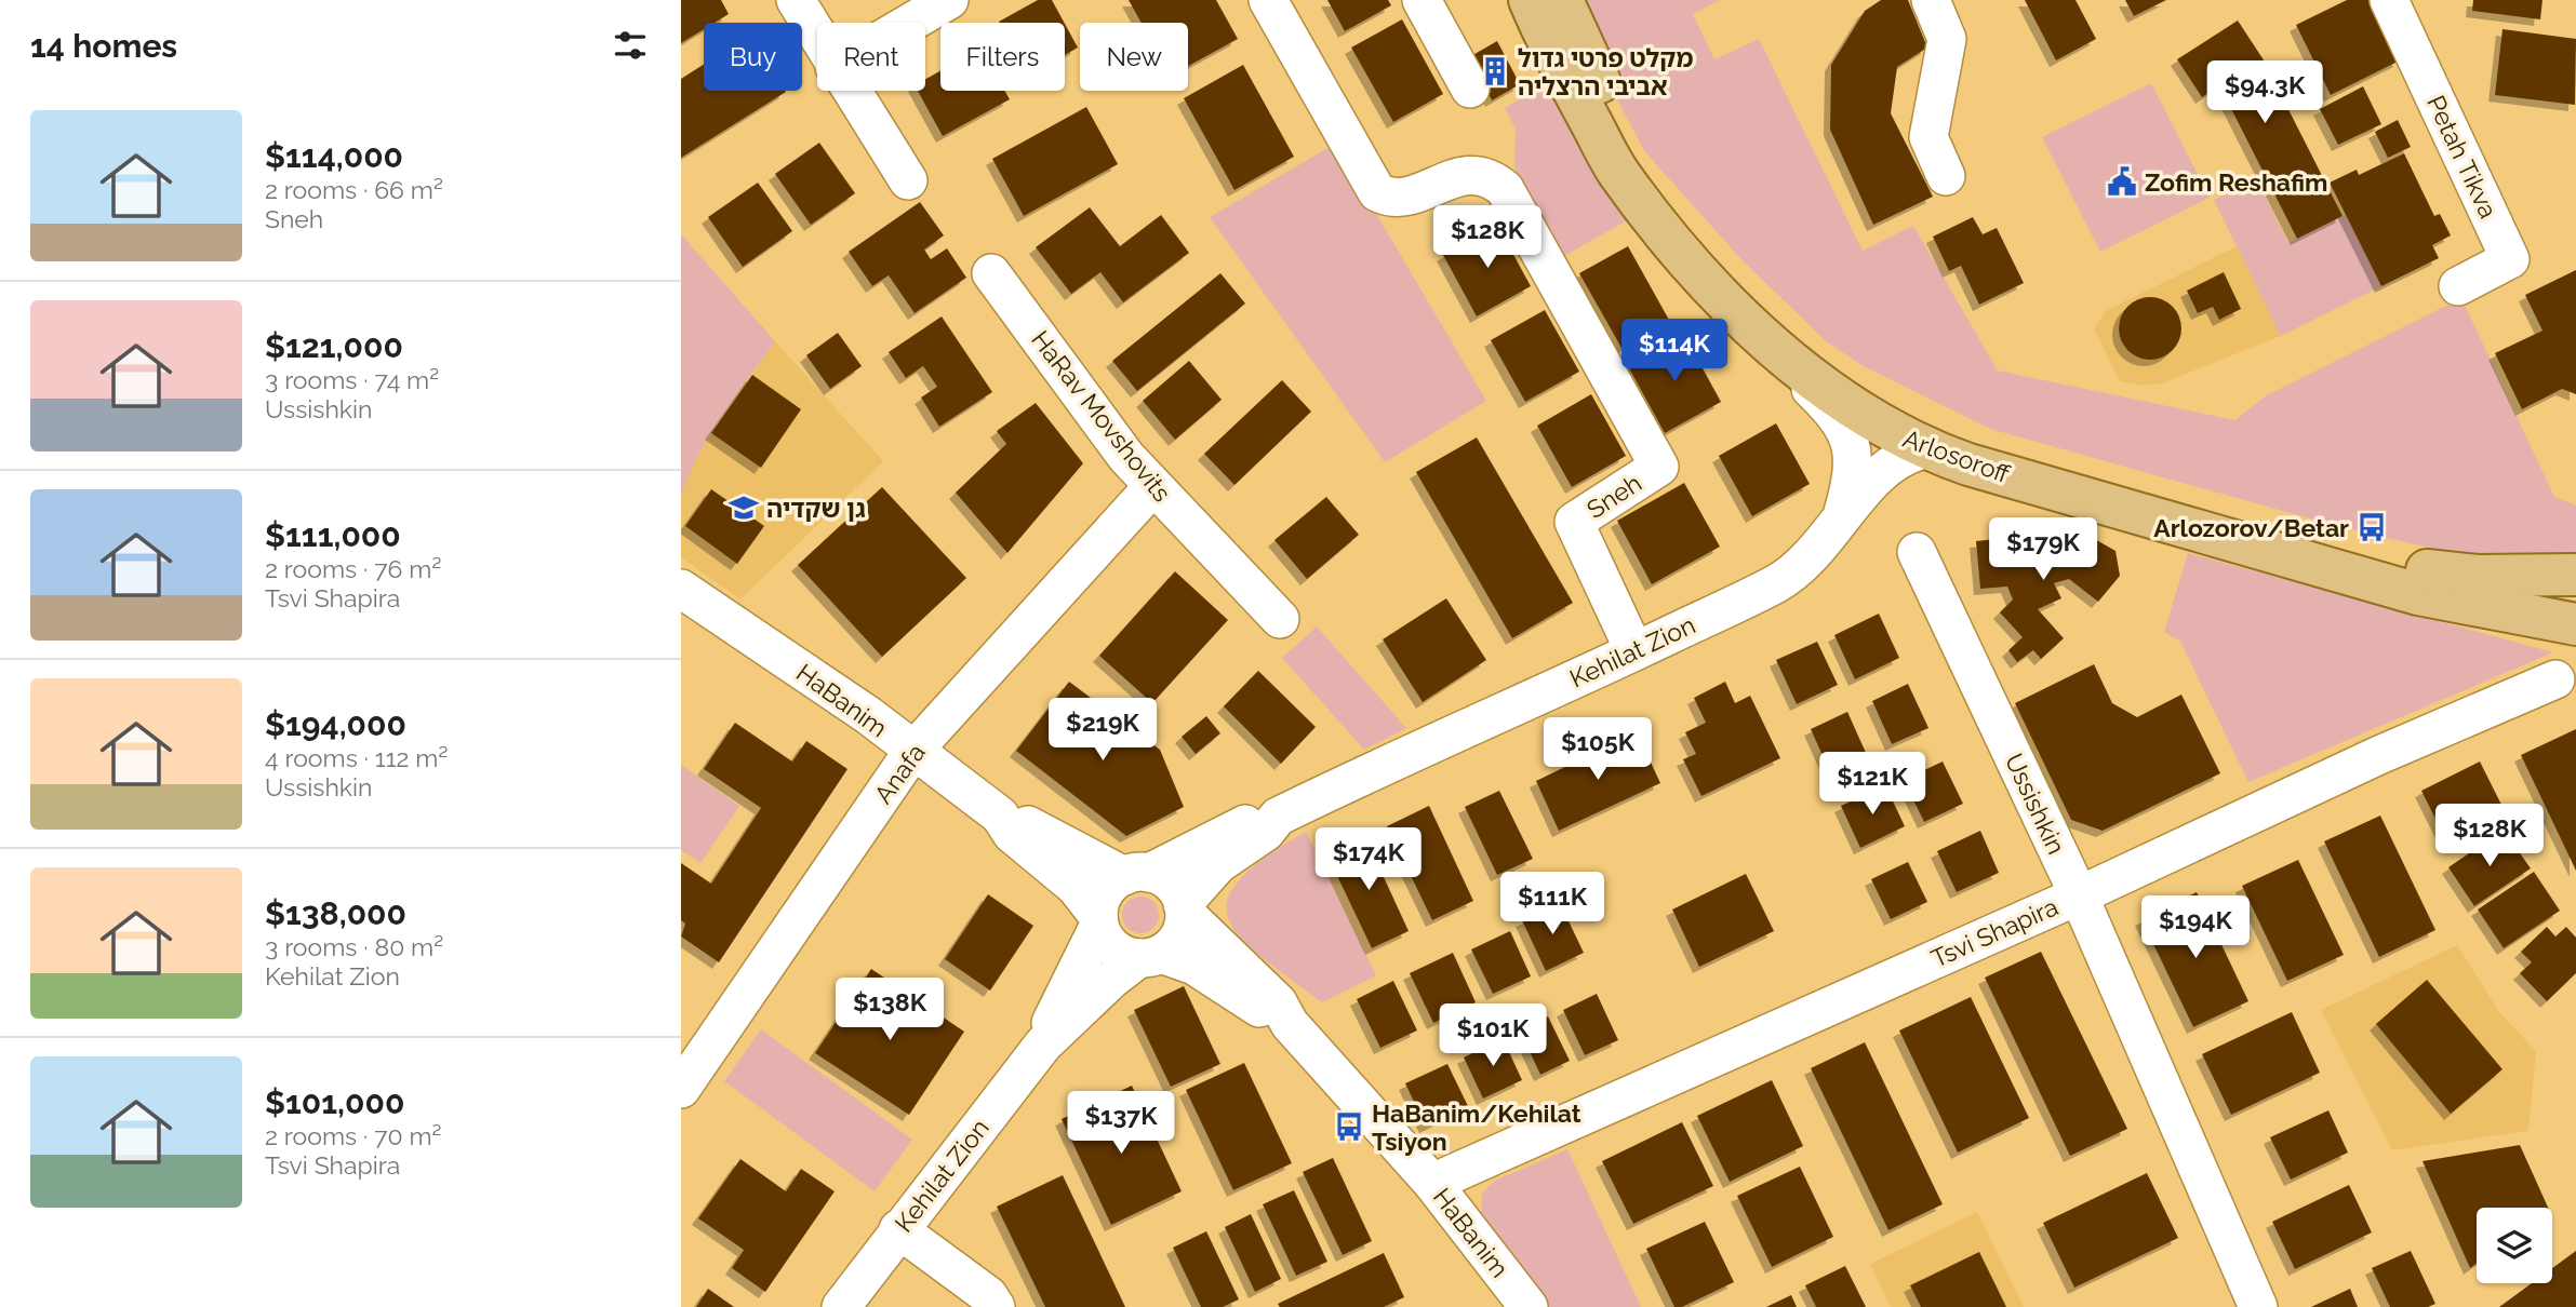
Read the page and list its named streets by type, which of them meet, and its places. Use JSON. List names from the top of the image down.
{
  "streets": {
    "main road": ["Arlosoroff"],
    "street": [
      "Petah Tikva",
      "HaRav Movshovits",
      "Sneh",
      "Kehilat Zion",
      "HaBanim",
      "Anafa",
      "Ussishkin",
      "Tsvi Shapira"
    ]
  },
  "crossings": [
    ["HaRav Movshovits", "Anafa"],
    ["Arlosoroff", "Kehilat Zion"],
    ["Sneh", "Kehilat Zion"],
    ["Kehilat Zion", "HaBanim"],
    ["HaBanim", "Anafa"],
    ["HaBanim", "Tsvi Shapira"],
    ["Ussishkin", "Tsvi Shapira"]
  ],
  "places": {
    "building": ["מקלט פרטי גדול אביבי הרצליה"],
    "public building": ["Zofim Reshafim"],
    "school or university": ["גן שקדיה"],
    "bus stop": ["Arlozorov/Betar", "HaBanim/Kehilat Tsiyon"]
  },
  "page": {
    "heading": "14 homes",
    "chip": [
      "Buy",
      "Rent",
      "Filters",
      "New"
    ],
    "price": [
      "$94.3K",
      "$128K",
      "$114K",
      "$179K",
      "$219K",
      "$105K",
      "$121K",
      "$128K",
      "$174K",
      "$111K",
      "$194K",
      "$138K",
      "$101K",
      "$137K"
    ],
    "list": [
      {
        "name": "$114,000",
        "note": "2 rooms · 66 m² · Sneh"
      },
      {
        "name": "$121,000",
        "note": "3 rooms · 74 m² · Ussishkin"
      },
      {
        "name": "$111,000",
        "note": "2 rooms · 76 m² · Tsvi Shapira"
      },
      {
        "name": "$194,000",
        "note": "4 rooms · 112 m² · Ussishkin"
      },
      {
        "name": "$138,000",
        "note": "3 rooms · 80 m² · Kehilat Zion"
      },
      {
        "name": "$101,000",
        "note": "2 rooms · 70 m² · Tsvi Shapira"
      }
    ]
  }
}
